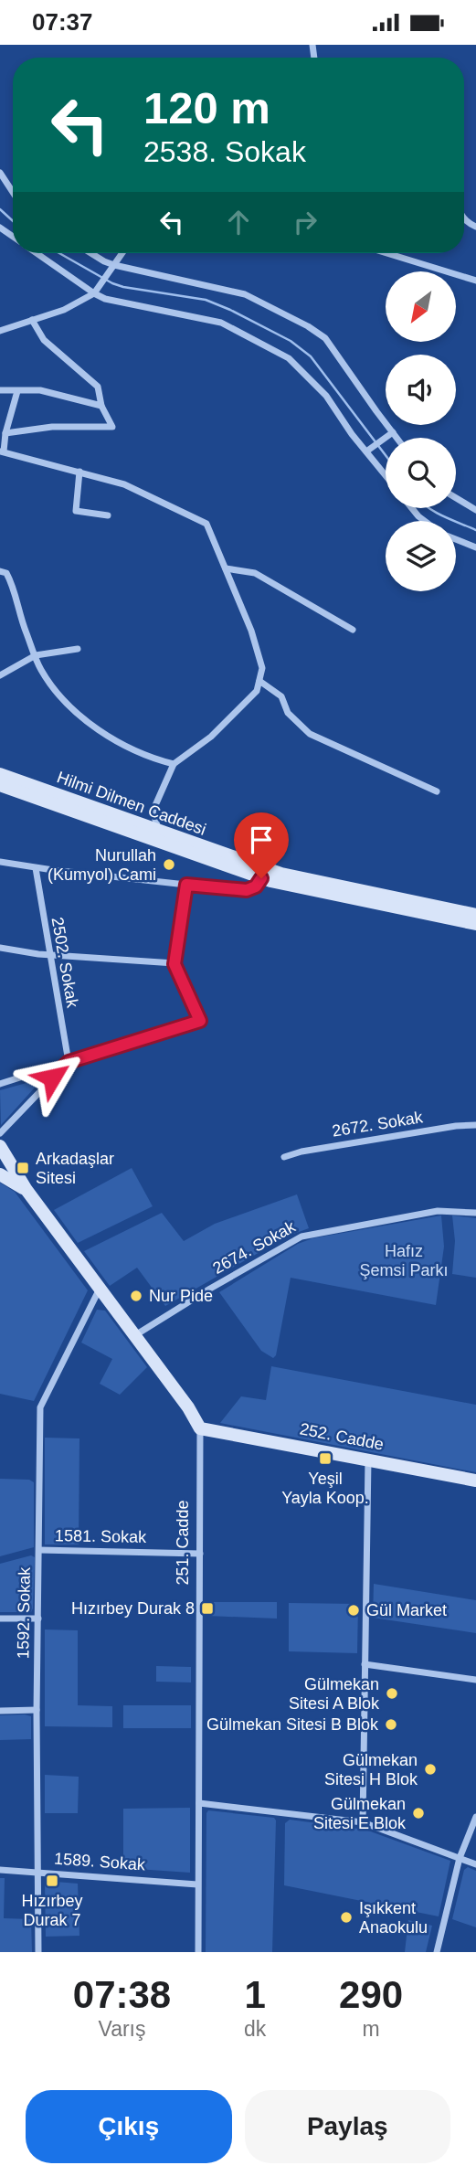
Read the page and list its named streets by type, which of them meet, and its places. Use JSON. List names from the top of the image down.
{
  "streets": {
    "street": [
      "Hilmi Dilmen Caddesi",
      "2502. Sokak",
      "2672. Sokak",
      "2674. Sokak",
      "252. Cadde",
      "1581. Sokak",
      "251. Cadde",
      "1592. Sokak",
      "1589. Sokak"
    ]
  },
  "crossings": [
    ["252. Cadde", "251. Cadde"],
    ["1581. Sokak", "251. Cadde"],
    ["1581. Sokak", "1592. Sokak"],
    ["251. Cadde", "1589. Sokak"],
    ["1592. Sokak", "1589. Sokak"]
  ],
  "parks": ["Hafız Şemsi Parkı"],
  "places": {
    "other": [
      "Nurullah (Kumyol) Cami",
      "Nur Pide",
      "Gül Market",
      "Gülmekan Sitesi A Blok",
      "Gülmekan Sitesi B Blok",
      "Gülmekan Sitesi H Blok",
      "Gülmekan Sitesi E Blok",
      "Işıkkent Anaokulu"
    ],
    "transit": [
      "Arkadaşlar Sitesi",
      "Yeşil Yayla Koop.",
      "Hızırbey Durak 8",
      "Hızırbey Durak 7"
    ]
  },
  "north": "bottom left",
  "page": {
    "status": "07:37",
    "turn": ["120 m", "2538. Sokak"],
    "eta": [
      "07:38",
      "Varış",
      "1",
      "dk",
      "290",
      "m"
    ],
    "buttons": ["Çıkış", "Paylaş"]
  }
}
